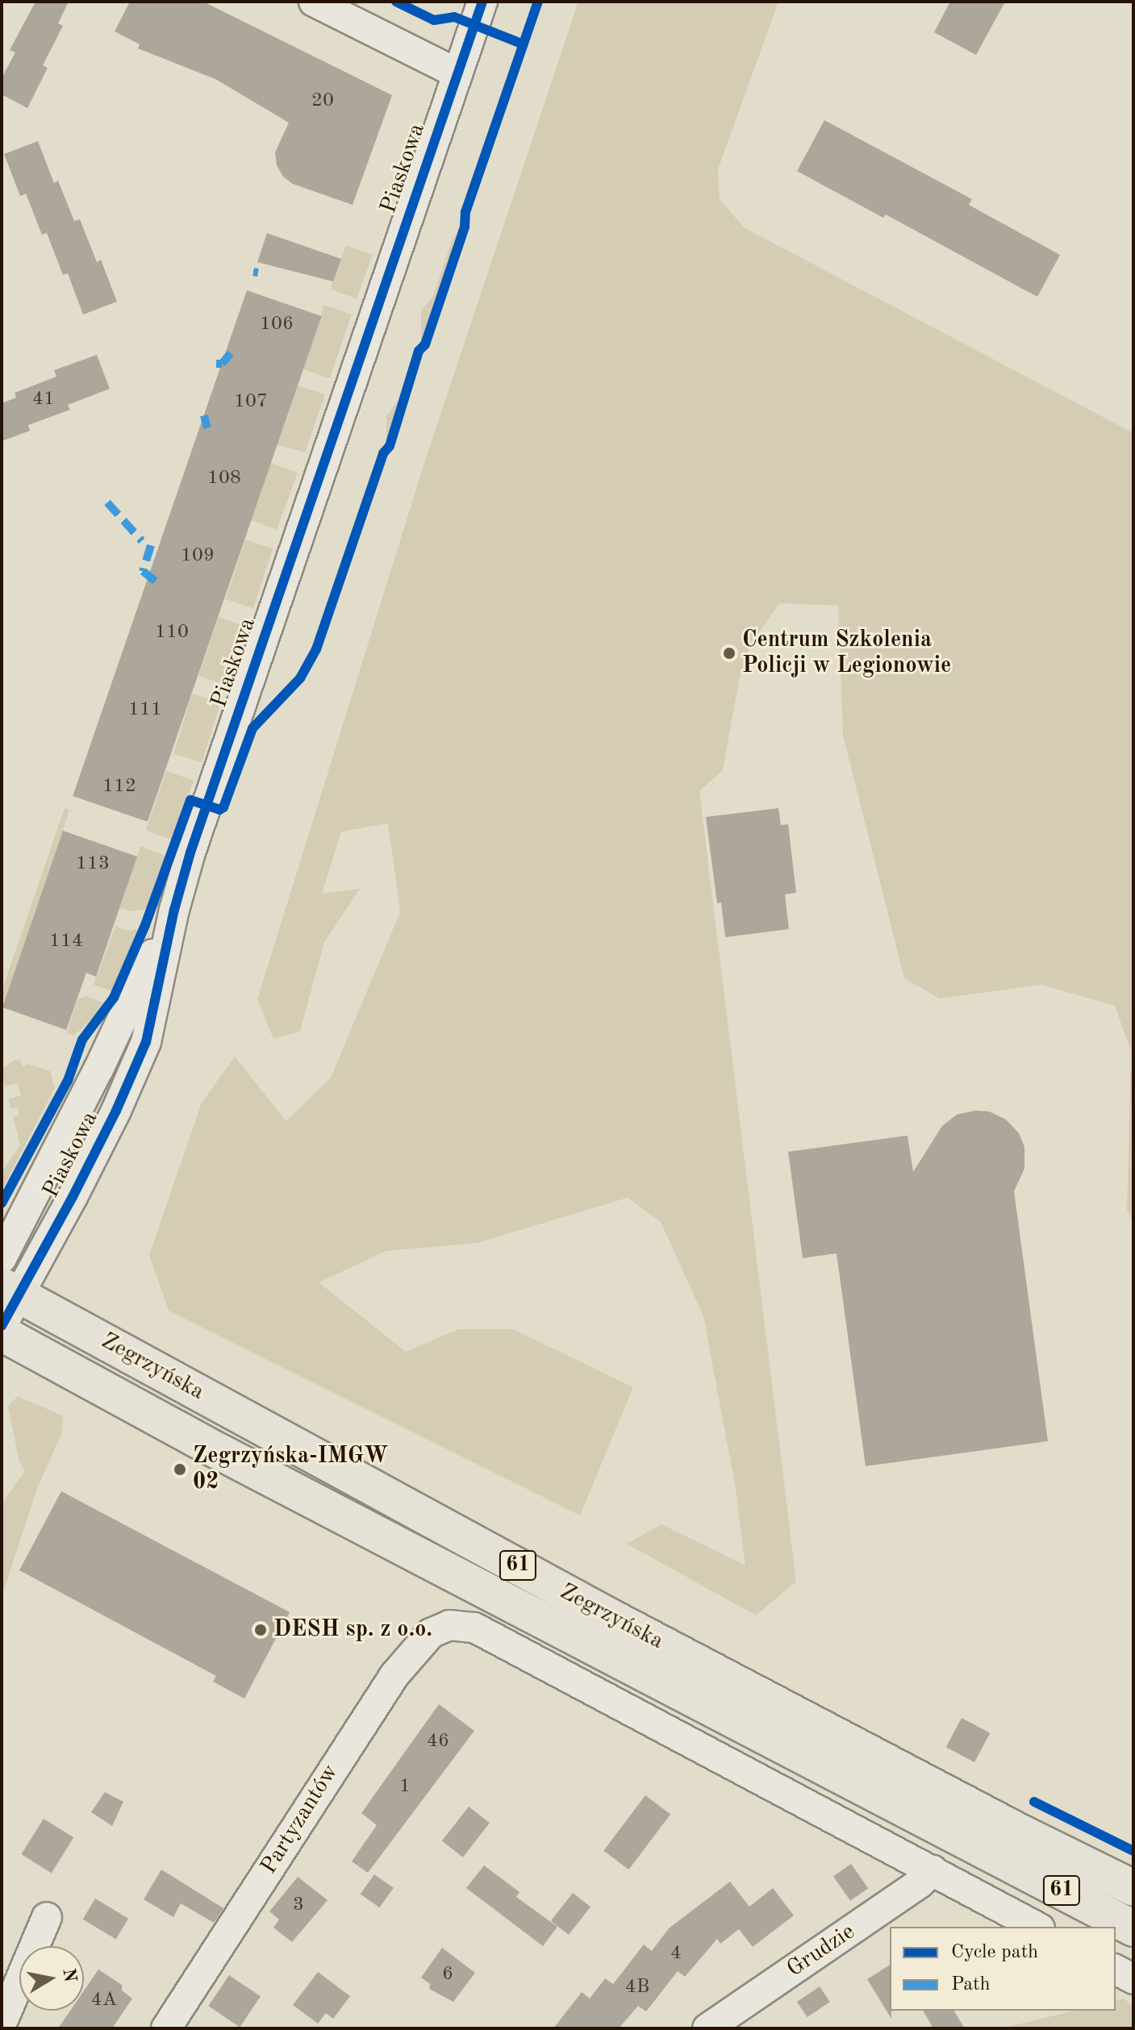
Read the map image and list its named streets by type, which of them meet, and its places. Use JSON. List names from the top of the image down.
{
  "streets": {
    "main road": ["Zegrzyńska", "61"],
    "street": ["Piaskowa", "Partyzantów", "Grudzie"]
  },
  "crossings": [
    ["Piaskowa", "Zegrzyńska"],
    ["Partyzantów", "Grudzie"]
  ],
  "places": ["Centrum Szkolenia Policji w Legionowie", "Zegrzyńska-IMGW 02", "DESH sp. z o.o."],
  "house_numbers": [
    "20",
    "106",
    "41",
    "107",
    "108",
    "109",
    "110",
    "111",
    "112",
    "113",
    "114",
    "46",
    "1",
    "3",
    "4",
    "6",
    "4B",
    "4A"
  ],
  "legend": ["Cycle path", "Path"],
  "north": "right"
}
